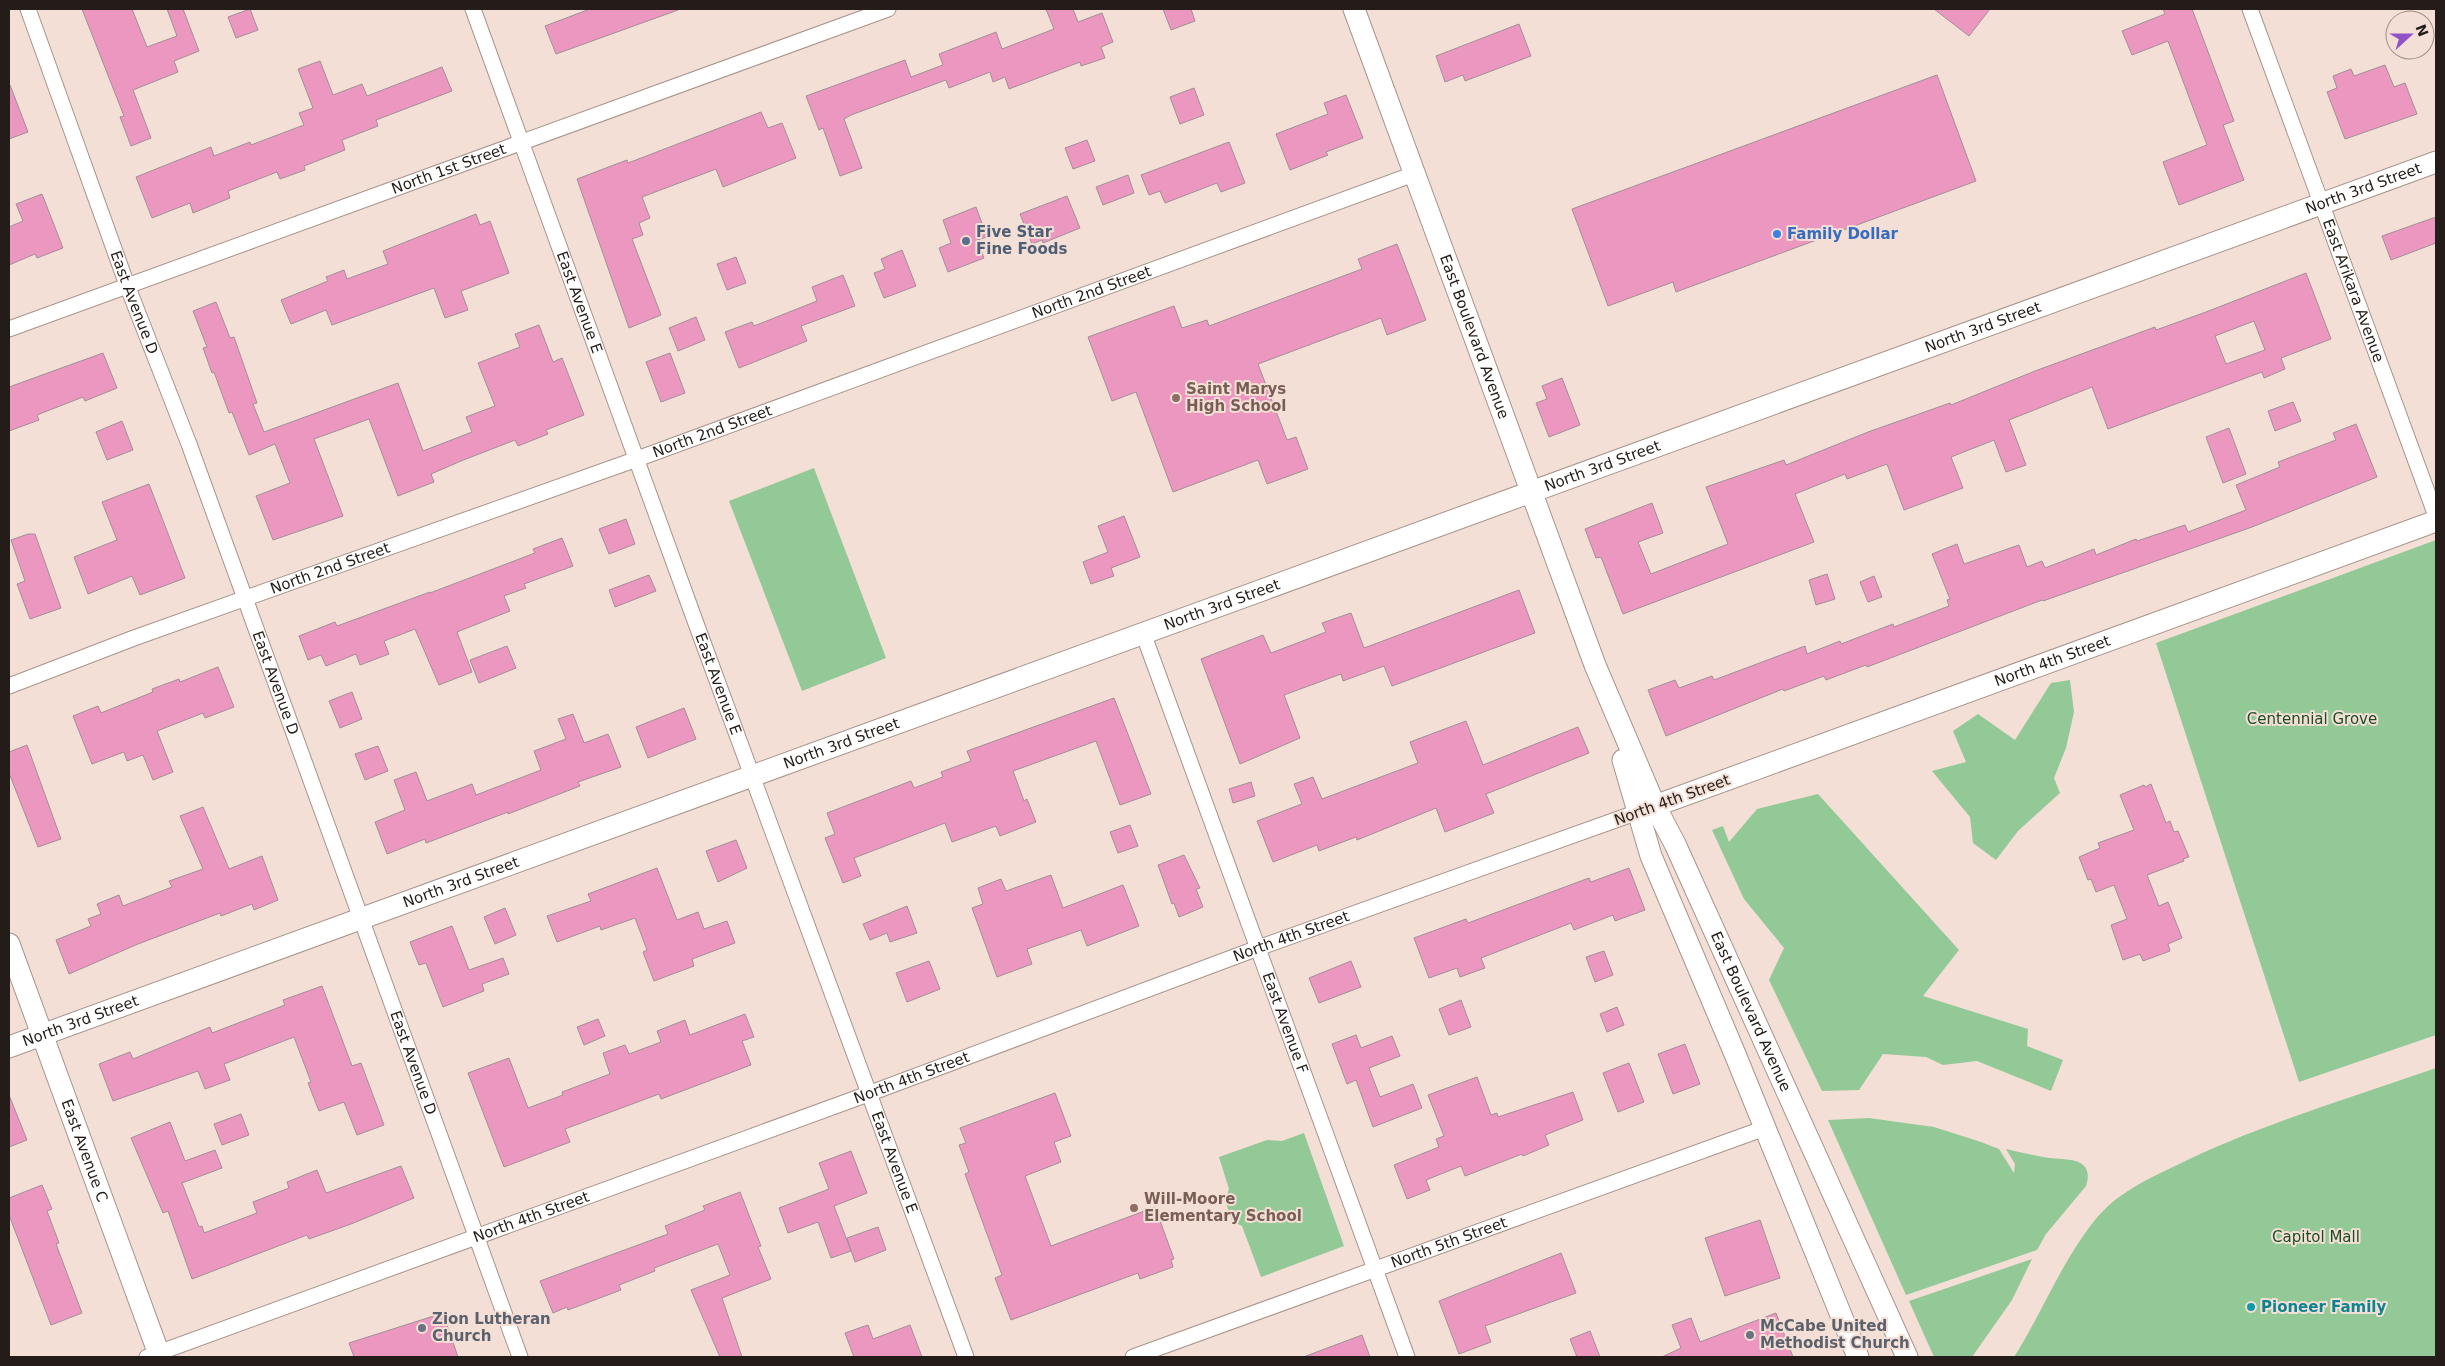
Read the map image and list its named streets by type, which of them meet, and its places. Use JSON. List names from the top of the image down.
{
  "streets": {
    "street": [
      "North 1st Street",
      "North 3rd Street",
      "East Arikara Avenue",
      "North 2nd Street",
      "East Avenue D",
      "East Avenue E",
      "East Boulevard Avenue",
      "North 4th Street",
      "East Avenue F",
      "East Avenue C",
      "North 5th Street"
    ]
  },
  "crossings": [
    ["North 1st Street", "East Avenue D"],
    ["North 1st Street", "East Avenue E"],
    ["North 3rd Street", "East Arikara Avenue"],
    ["North 3rd Street", "East Avenue D"],
    ["North 3rd Street", "East Avenue E"],
    ["North 3rd Street", "East Boulevard Avenue"],
    ["North 3rd Street", "East Avenue F"],
    ["North 3rd Street", "East Avenue C"],
    ["North 2nd Street", "East Avenue D"],
    ["North 2nd Street", "East Avenue E"],
    ["North 2nd Street", "East Boulevard Avenue"],
    ["East Avenue D", "North 4th Street"],
    ["East Avenue E", "North 4th Street"],
    ["East Boulevard Avenue", "North 4th Street"],
    ["East Boulevard Avenue", "North 5th Street"],
    ["North 4th Street", "East Avenue F"],
    ["North 4th Street", "East Avenue C"],
    ["East Avenue F", "North 5th Street"]
  ],
  "parks": ["Centennial Grove", "Capitol Mall"],
  "places": [
    "Family Dollar",
    "Five Star Fine Foods",
    "Saint Marys High School",
    "Will-Moore Elementary School",
    "Pioneer Family",
    "Zion Lutheran Church",
    "McCabe United Methodist Church"
  ],
  "north": "right"
}
